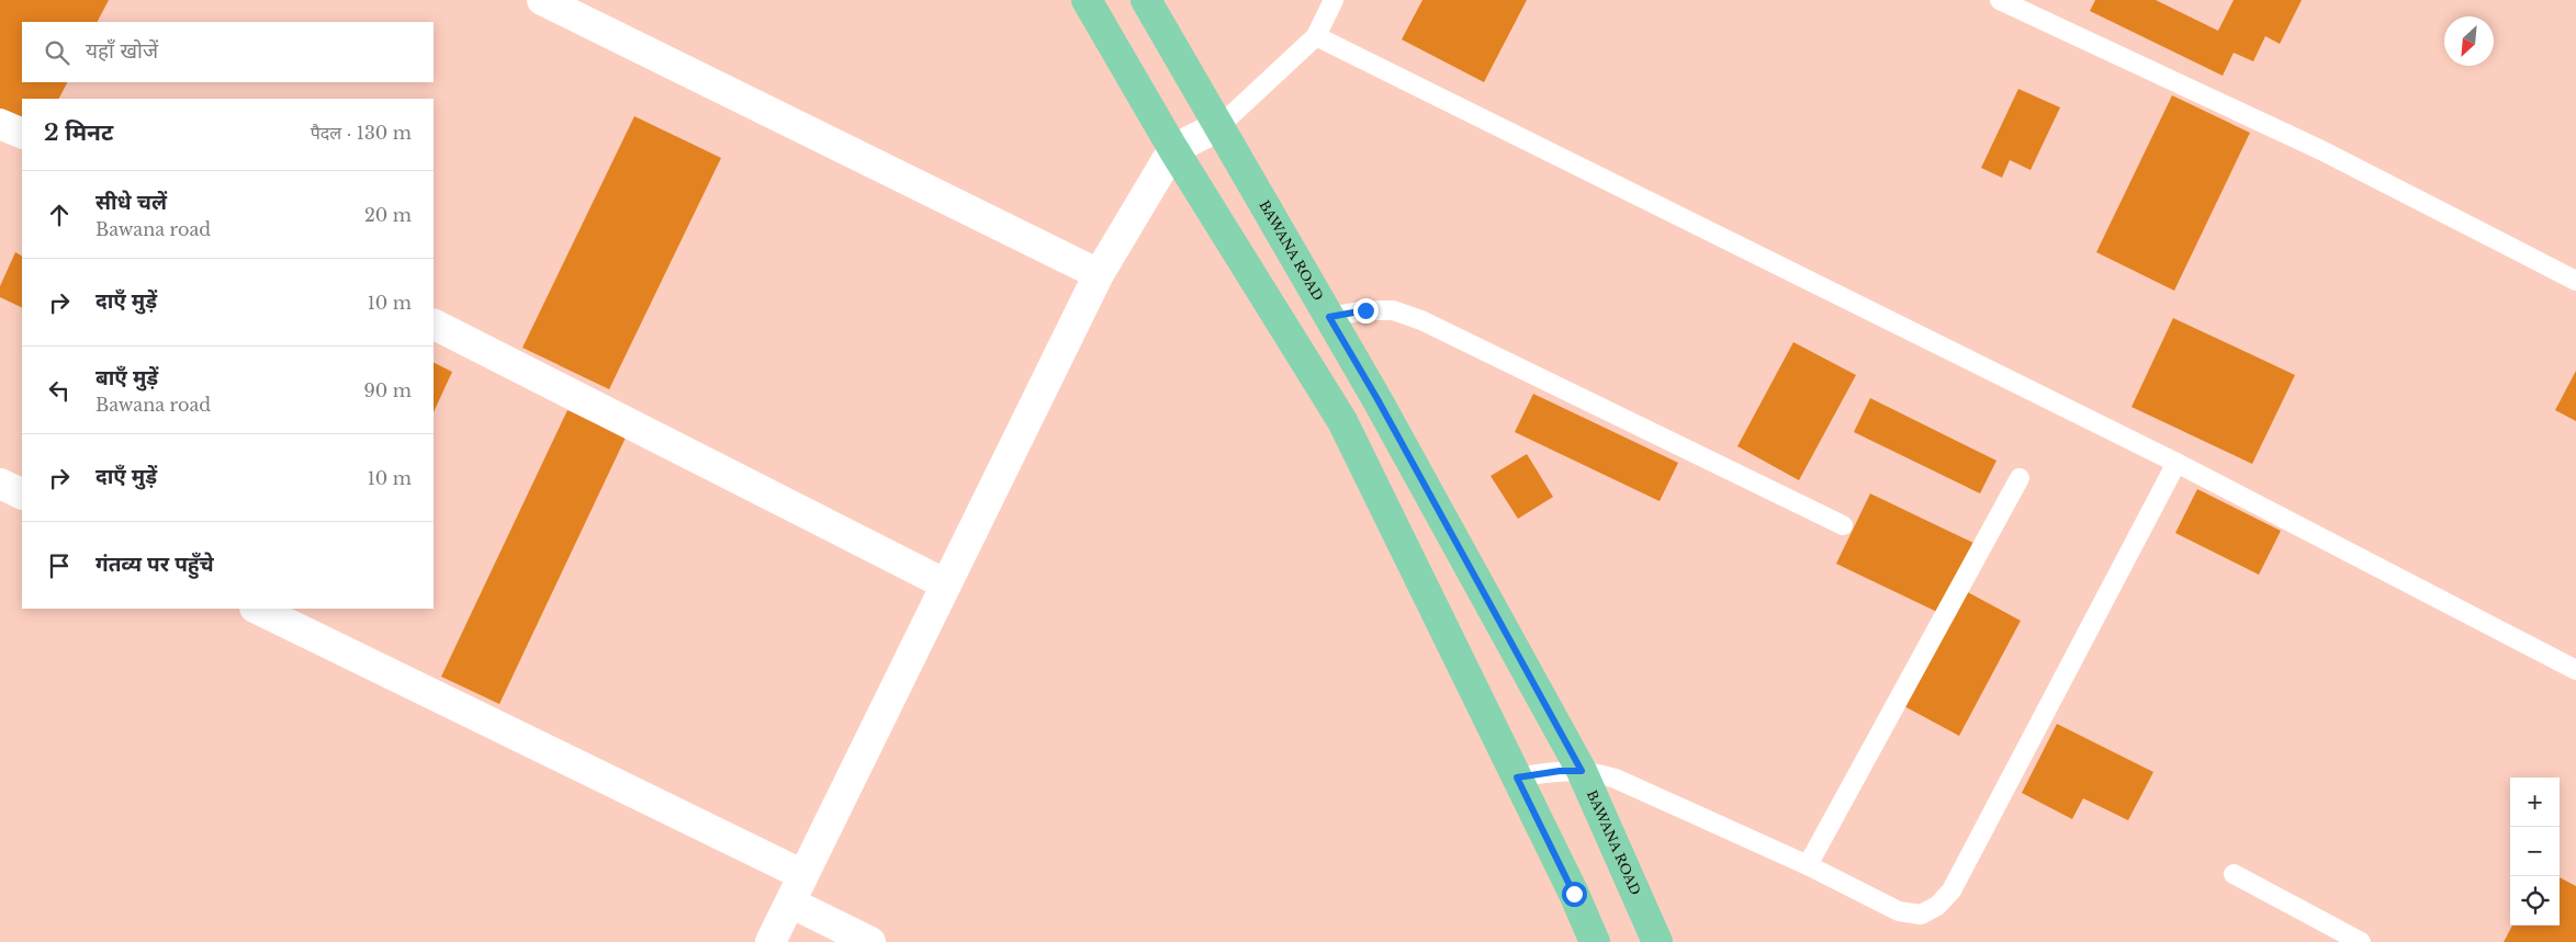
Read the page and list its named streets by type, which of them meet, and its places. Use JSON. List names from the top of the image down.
{
  "streets": {
    "main road": ["BAWANA ROAD"]
  },
  "north": "bottom left",
  "page": {
    "search": "यहाँ खोजें",
    "heading": ["2 मिनट", "पैदल · 130 m"],
    "list": [
      ["सीधे चलें", "Bawana road", "20 m"],
      ["दाएँ मुड़ें", "10 m"],
      ["बाएँ मुड़ें", "Bawana road", "90 m"],
      ["दाएँ मुड़ें", "10 m"],
      "गंतव्य पर पहुँचे"
    ],
    "map_buttons": ["+", "−"]
  }
}
